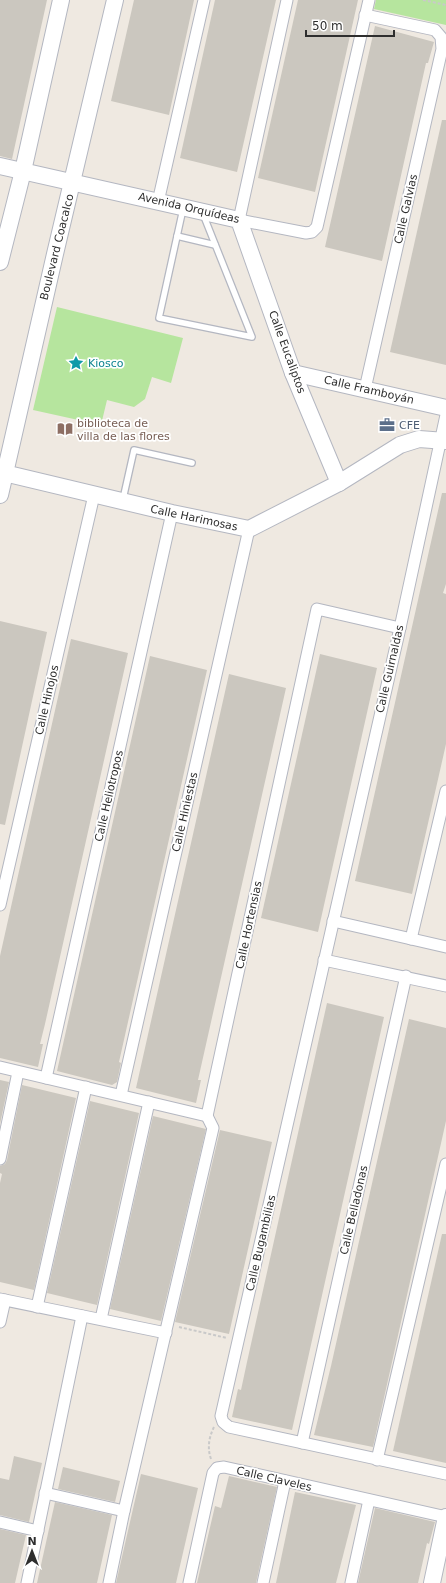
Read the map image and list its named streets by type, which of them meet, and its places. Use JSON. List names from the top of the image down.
{
  "streets": {
    "street": [
      "Avenida Orquídeas",
      "Calle Galvias",
      "Boulevard Coacalco",
      "Calle Eucaliptos",
      "Calle Framboyán",
      "Calle Harimosas",
      "Calle Guirnaldas",
      "Calle Hinojos",
      "Calle Heliotropos",
      "Calle Hiniestas",
      "Calle Hortensias",
      "Calle Belladonas",
      "Calle Bugambilias",
      "Calle Claveles"
    ]
  },
  "crossings": [
    ["Avenida Orquídeas", "Calle Galvias"],
    ["Avenida Orquídeas", "Boulevard Coacalco"],
    ["Avenida Orquídeas", "Calle Eucaliptos"],
    ["Calle Galvias", "Calle Framboyán"],
    ["Boulevard Coacalco", "Calle Harimosas"],
    ["Calle Eucaliptos", "Calle Framboyán"],
    ["Calle Eucaliptos", "Calle Harimosas"],
    ["Calle Harimosas", "Calle Guirnaldas"],
    ["Calle Harimosas", "Calle Hinojos"],
    ["Calle Harimosas", "Calle Heliotropos"],
    ["Calle Harimosas", "Calle Hiniestas"],
    ["Calle Guirnaldas", "Calle Hortensias"],
    ["Calle Guirnaldas", "Calle Bugambilias"]
  ],
  "places": {
    "place": ["Kiosco"],
    "office": ["CFE"],
    "library": ["biblioteca de villa de las flores"]
  },
  "scale_bar": "50 m",
  "north": "top"
}
